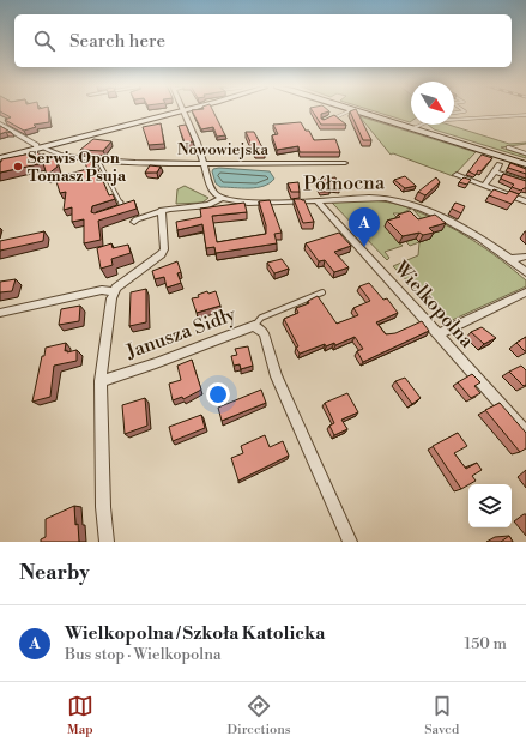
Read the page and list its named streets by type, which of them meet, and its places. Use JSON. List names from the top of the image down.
{
  "streets": {
    "street": [
      "Nowowiejska",
      "Północna",
      "Wielkopolna",
      "Janusza Sidły"
    ]
  },
  "crossings": [
    ["Północna", "Wielkopolna"]
  ],
  "places": ["Serwis Opon Tomasz Psuja"],
  "north": "bottom right",
  "page": {
    "search": "Search here",
    "pins": "A",
    "heading": "Nearby",
    "list": [
      {
        "mark": "A",
        "name": "Wielkopolna / Szkoła Katolicka",
        "note": "Bus stop · Wielkopolna",
        "value": "150 m"
      }
    ],
    "nav": ["Map", "Directions", "Saved"]
  }
}
